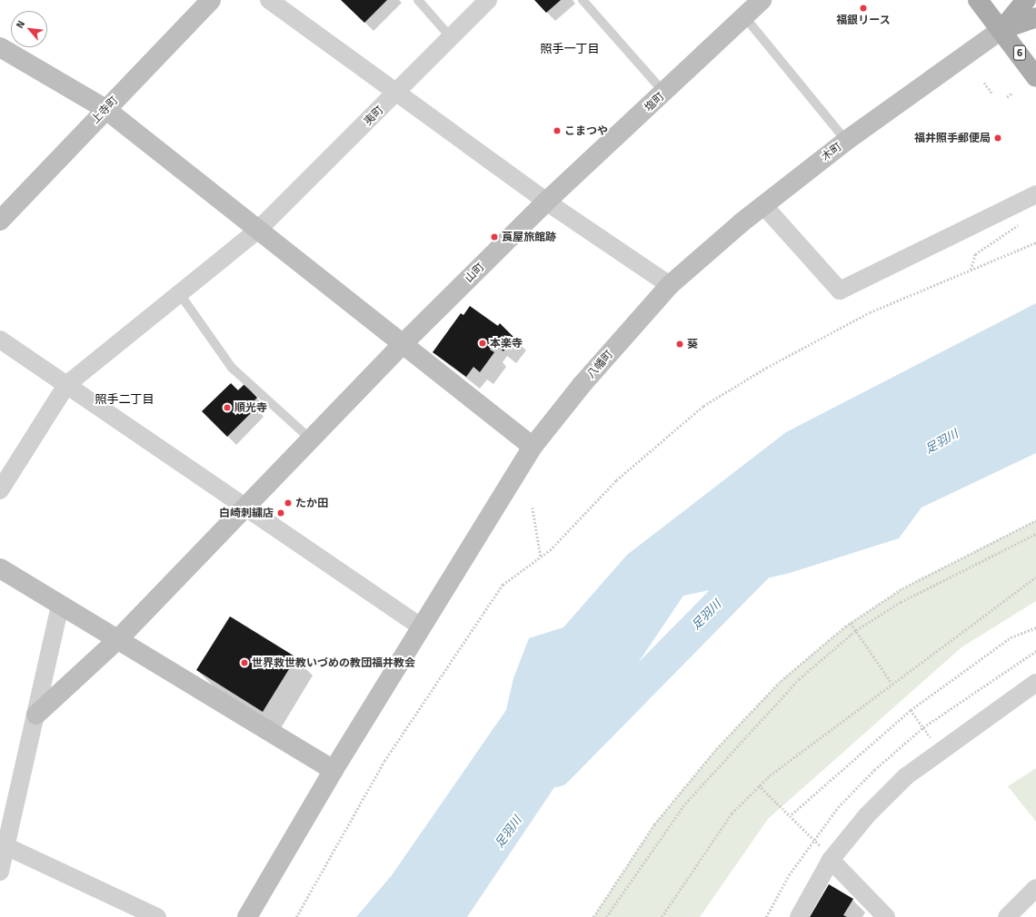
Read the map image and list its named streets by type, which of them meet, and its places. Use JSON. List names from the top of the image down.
{
  "streets": {
    "main road": ["6"],
    "street": [
      "塩町",
      "上寺町",
      "夷町",
      "木町",
      "山町",
      "八幡町"
    ]
  },
  "crossings": [
    ["6", "木町"],
    ["塩町", "山町"],
    ["木町", "八幡町"]
  ],
  "districts": ["照手一丁目", "照手二丁目"],
  "water": ["足羽川"],
  "places": [
    "福銀リース",
    "こまつや",
    "福井照手郵便局",
    "莨屋旅館跡",
    "本楽寺",
    "葵",
    "順光寺",
    "たか田",
    "白崎刺繍店",
    "世界救世教いづめの教団福井教会"
  ],
  "north": "top left"
}
